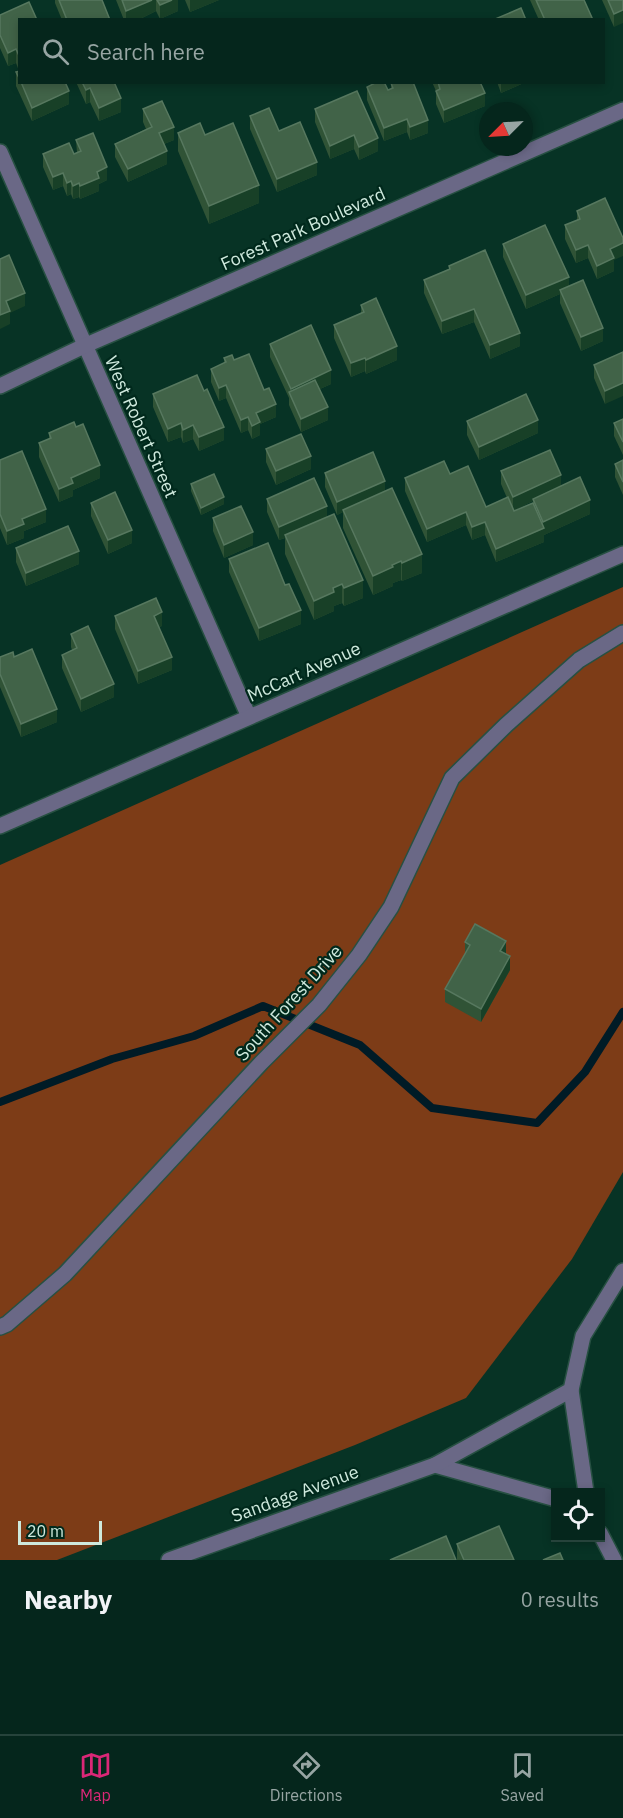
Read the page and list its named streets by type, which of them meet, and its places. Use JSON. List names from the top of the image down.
{
  "streets": {
    "street": [
      "Forest Park Boulevard",
      "West Robert Street",
      "McCart Avenue",
      "South Forest Drive",
      "Sandage Avenue"
    ]
  },
  "crossings": [
    ["Forest Park Boulevard", "West Robert Street"],
    ["West Robert Street", "McCart Avenue"]
  ],
  "scale_bar": "20 m",
  "north": "bottom left",
  "page": {
    "search": "Search here",
    "scale": "20 m",
    "heading": ["Nearby", "0 results"],
    "nav": ["Map", "Directions", "Saved"]
  }
}
